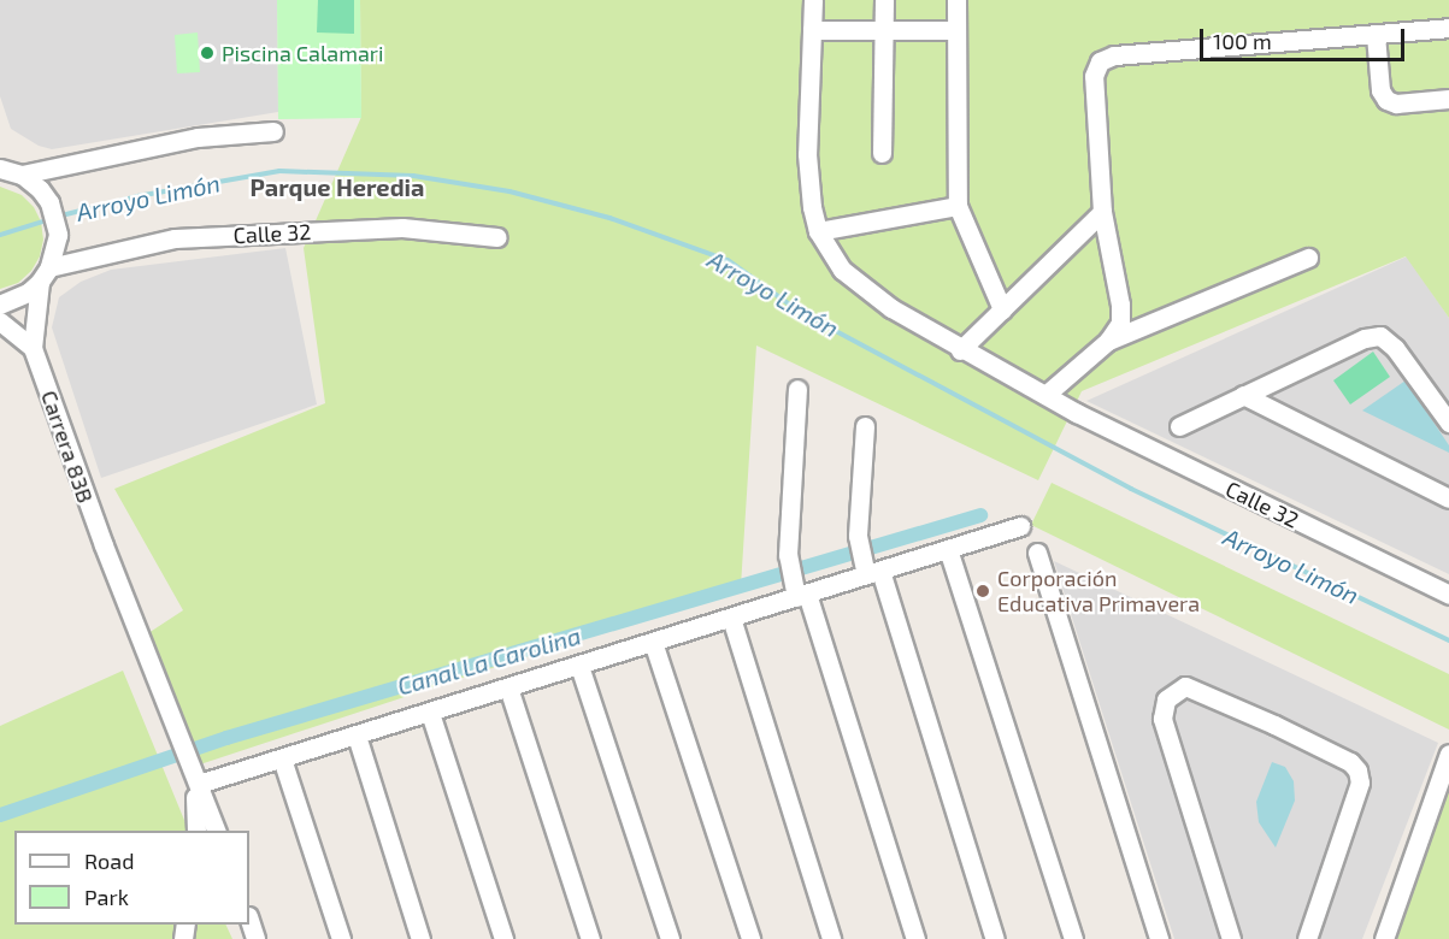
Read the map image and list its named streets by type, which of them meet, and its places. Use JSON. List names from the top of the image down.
{
  "streets": {
    "street": ["Calle 32", "Carrera 83B"]
  },
  "districts": ["Parque Heredia"],
  "water": ["Arroyo Limón", "Canal La Carolina"],
  "places": ["Piscina Calamari", "Corporación Educativa Primavera"],
  "legend": ["Road", "Park"],
  "scale_bar": "100 m"
}
